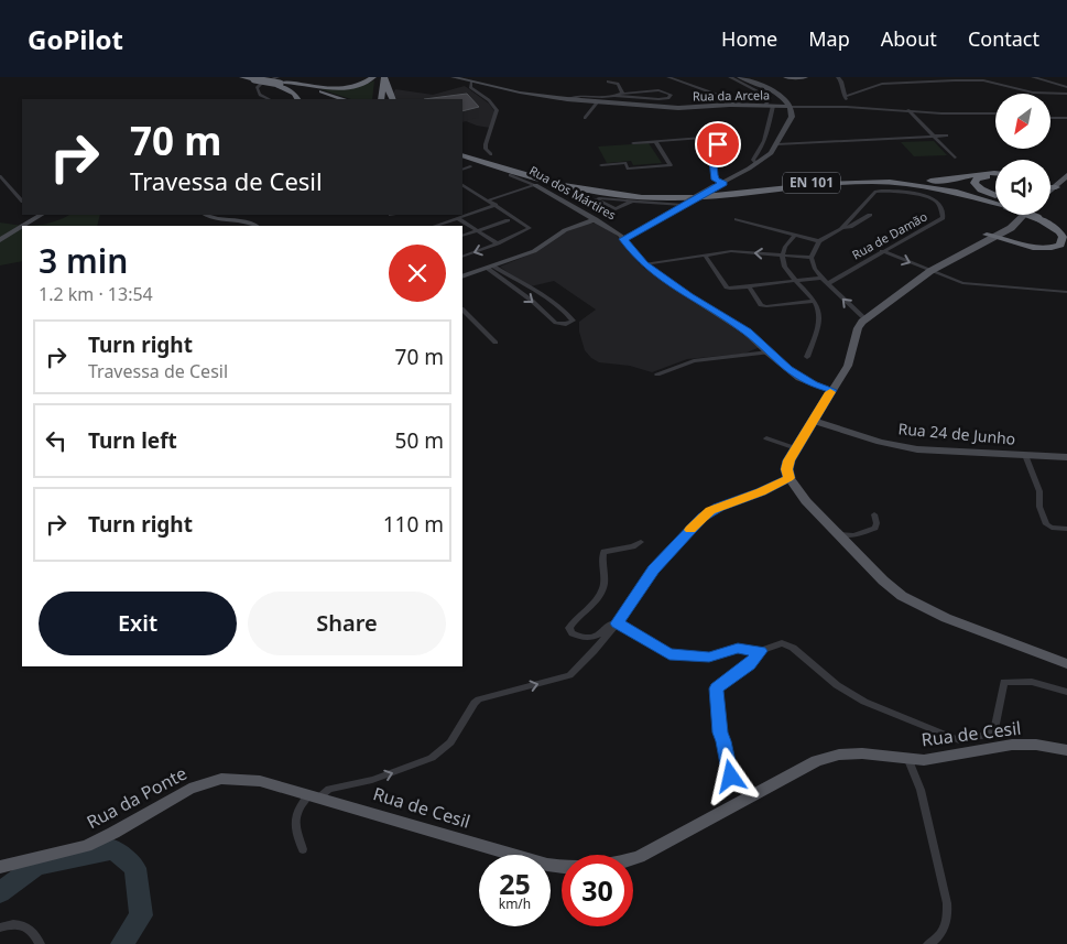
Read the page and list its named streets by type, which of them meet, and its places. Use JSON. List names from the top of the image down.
{
  "streets": {
    "highway": ["EN 101"],
    "main road": ["Rua de Cesil", "Rua da Ponte"],
    "street": [
      "Rua da Arcela",
      "Rua dos Mártires",
      "Rua de Damão",
      "Rua 24 de Junho"
    ]
  },
  "crossings": [
    ["Rua de Cesil", "Rua da Ponte"]
  ],
  "north": "bottom left",
  "page": {
    "header": "GoPilot",
    "nav": [
      "Home",
      "Map",
      "About",
      "Contact"
    ],
    "turn": ["70 m", "Travessa de Cesil"],
    "heading": ["3 min", "1.2 km · 13:54"],
    "list": [
      {
        "name": "Turn right",
        "note": "Travessa de Cesil",
        "value": "70 m"
      },
      {
        "name": "Turn left",
        "value": "50 m"
      },
      {
        "name": "Turn right",
        "value": "110 m"
      }
    ],
    "buttons": ["Exit", "Share"],
    "speed": "25 km/h",
    "limit": "30"
  }
}
